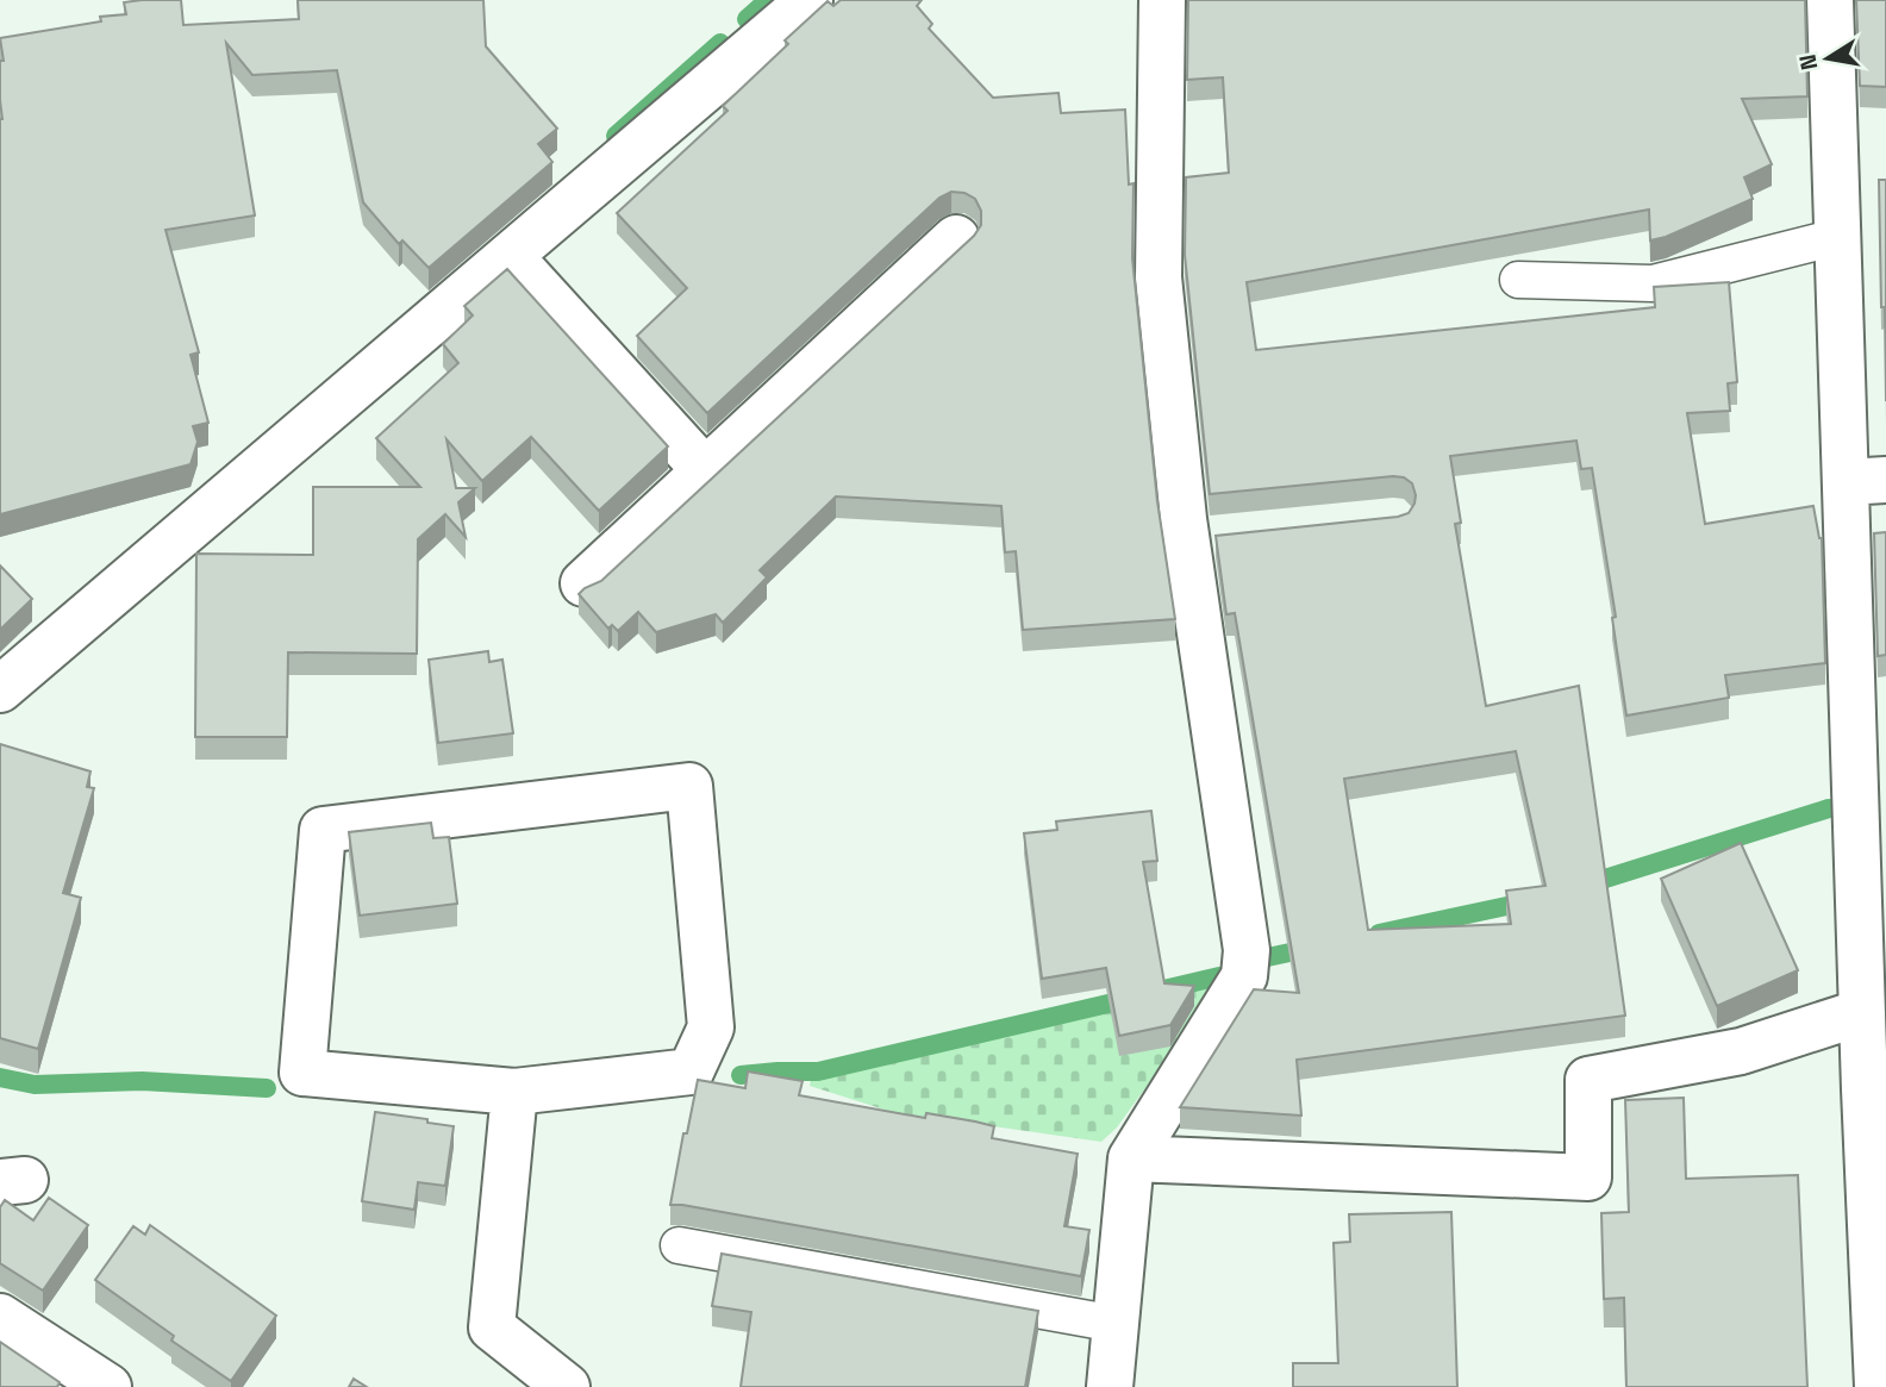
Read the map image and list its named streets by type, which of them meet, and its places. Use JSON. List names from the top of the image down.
{
  "north": "left"
}
